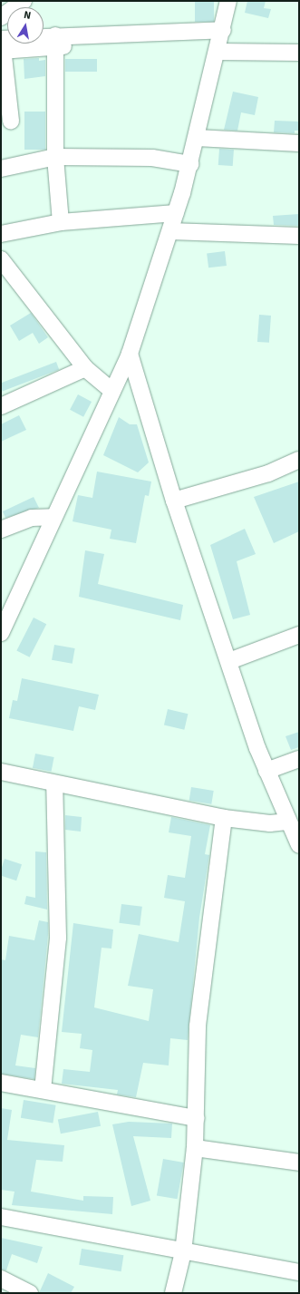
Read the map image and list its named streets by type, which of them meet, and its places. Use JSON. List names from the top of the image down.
{
  "north": "top"
}
